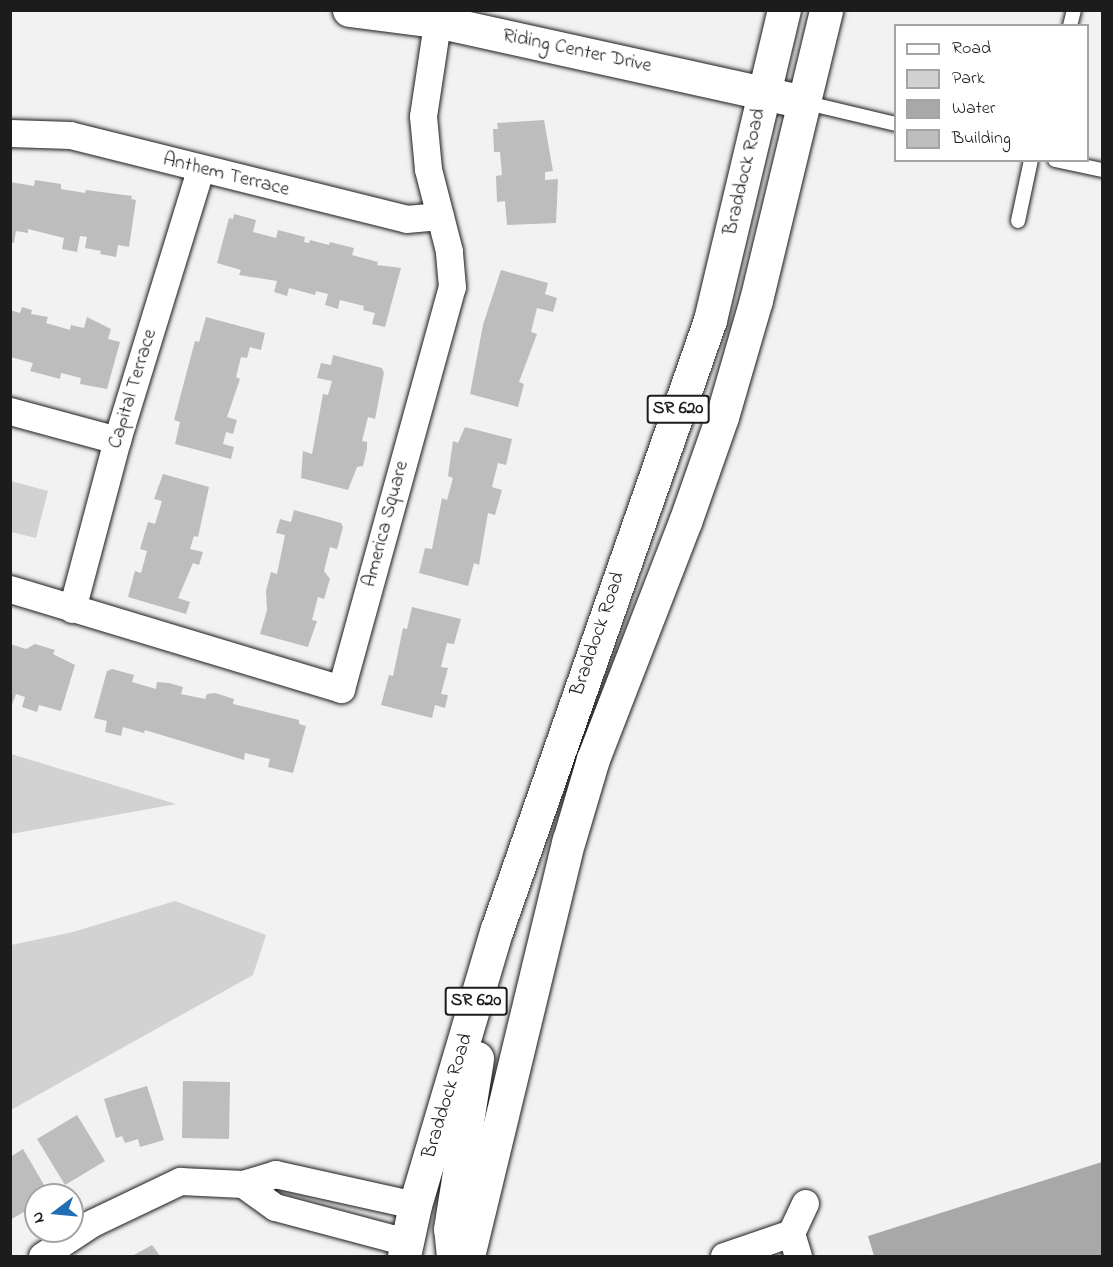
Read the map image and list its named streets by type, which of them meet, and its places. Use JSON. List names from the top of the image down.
{
  "streets": {
    "main road": ["Riding Center Drive", "Braddock Road", "SR 620"],
    "street": ["Anthem Terrace", "Capital Terrace", "America Square"]
  },
  "crossings": [
    ["Riding Center Drive", "Braddock Road"],
    ["Riding Center Drive", "America Square"],
    ["Anthem Terrace", "Capital Terrace"],
    ["Anthem Terrace", "America Square"],
    ["Capital Terrace", "America Square"]
  ],
  "legend": [
    "Road",
    "Park",
    "Water",
    "Building"
  ],
  "north": "left"
}
